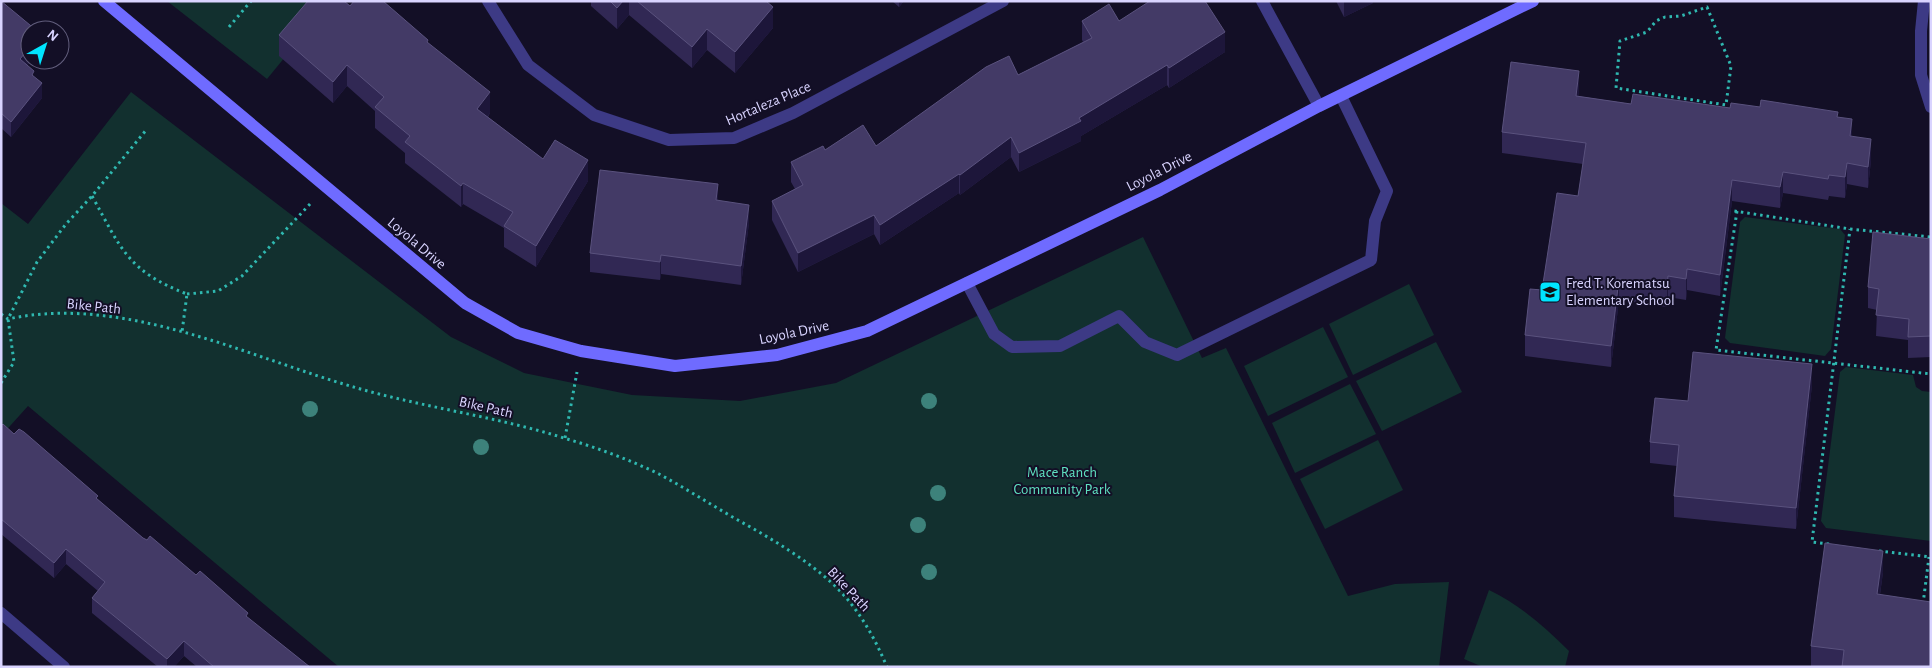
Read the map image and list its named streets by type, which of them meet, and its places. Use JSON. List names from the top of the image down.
{
  "streets": {
    "street": ["Hortaleza Place", "Loyola Drive"],
    "path": ["Bike Path"]
  },
  "parks": ["Mace Ranch Community Park"],
  "places": {
    "school or university": ["Fred T. Korematsu Elementary School"]
  },
  "north": "top right"
}
